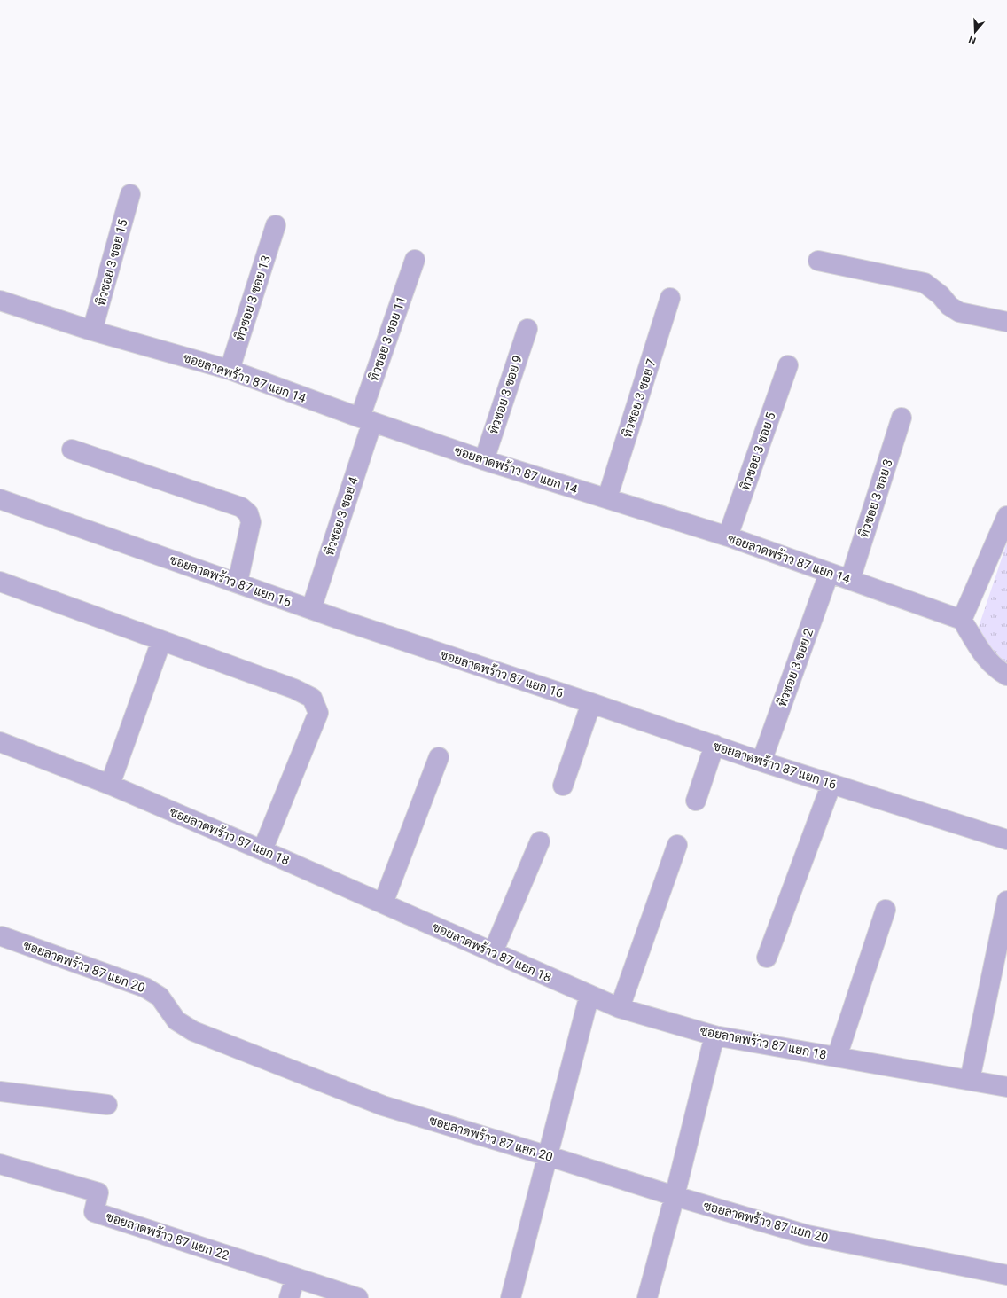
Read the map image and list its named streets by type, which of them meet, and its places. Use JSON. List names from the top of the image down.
{
  "streets": {
    "street": [
      "ทิวซอย 3 ซอย 15",
      "ทิวซอย 3 ซอย 13",
      "ทิวซอย 3 ซอย 11",
      "ซอยลาดพร้าว 87 แยก 14",
      "ทิวซอย 3 ซอย 9",
      "ทิวซอย 3 ซอย 7",
      "ทิวซอย 3 ซอย 5",
      "ทิวซอย 3 ซอย 3",
      "ทิวซอย 3 ซอย 4",
      "ซอยลาดพร้าว 87 แยก 16",
      "ทิวซอย 3 ซอย 2",
      "ซอยลาดพร้าว 87 แยก 18",
      "ซอยลาดพร้าว 87 แยก 20",
      "ซอยลาดพร้าว 87 แยก 22"
    ]
  },
  "crossings": [
    ["ทิวซอย 3 ซอย 15", "ซอยลาดพร้าว 87 แยก 14"],
    ["ทิวซอย 3 ซอย 13", "ซอยลาดพร้าว 87 แยก 14"],
    ["ทิวซอย 3 ซอย 11", "ซอยลาดพร้าว 87 แยก 14"],
    ["ทิวซอย 3 ซอย 11", "ทิวซอย 3 ซอย 4"],
    ["ซอยลาดพร้าว 87 แยก 14", "ทิวซอย 3 ซอย 9"],
    ["ซอยลาดพร้าว 87 แยก 14", "ทิวซอย 3 ซอย 7"],
    ["ซอยลาดพร้าว 87 แยก 14", "ทิวซอย 3 ซอย 5"],
    ["ซอยลาดพร้าว 87 แยก 14", "ทิวซอย 3 ซอย 3"],
    ["ซอยลาดพร้าว 87 แยก 14", "ทิวซอย 3 ซอย 4"],
    ["ซอยลาดพร้าว 87 แยก 14", "ทิวซอย 3 ซอย 2"],
    ["ทิวซอย 3 ซอย 4", "ซอยลาดพร้าว 87 แยก 16"],
    ["ซอยลาดพร้าว 87 แยก 16", "ทิวซอย 3 ซอย 2"]
  ],
  "north": "bottom"
}
